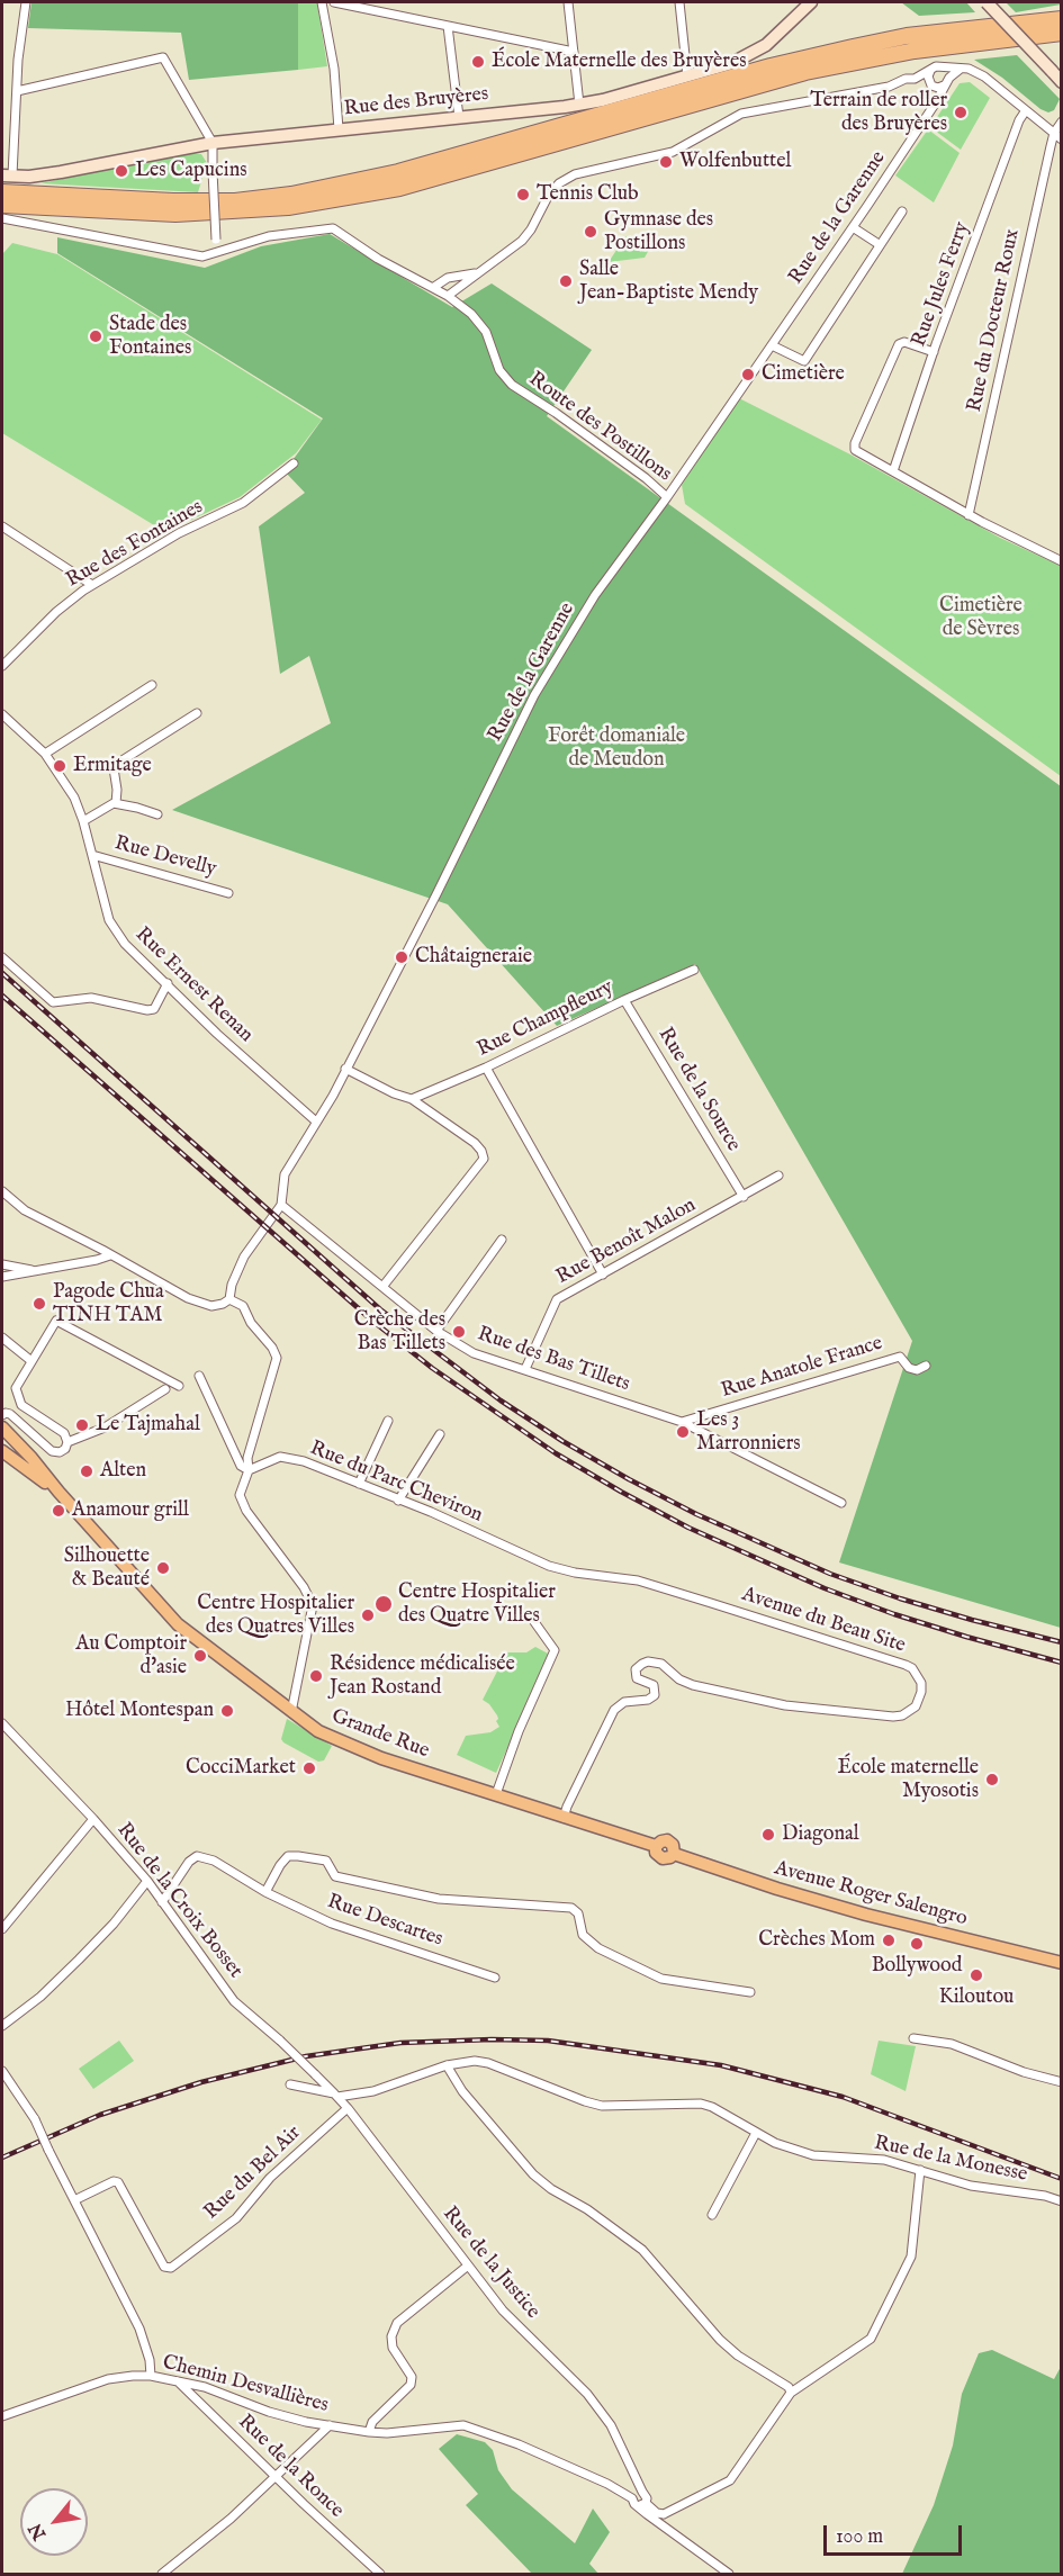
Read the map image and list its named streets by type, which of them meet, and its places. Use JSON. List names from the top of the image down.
{
  "streets": {
    "main road": ["Grande Rue", "Avenue Roger Salengro"],
    "street": [
      "Rue des Bruyères",
      "Rue de la Garenne",
      "Rue Jules Ferry",
      "Rue du Docteur Roux",
      "Route des Postillons",
      "Rue des Fontaines",
      "Rue Develly",
      "Rue Ernest Renan",
      "Rue Champfleury",
      "Rue de la Source",
      "Rue Benoît Malon",
      "Rue des Bas Tillets",
      "Rue Anatole France",
      "Rue du Parc Cheviron",
      "Avenue du Beau Site",
      "Rue de la Croix Bosset",
      "Rue Descartes",
      "Rue de la Monesse",
      "Rue du Bel Air",
      "Rue de la Justice",
      "Chemin Desvallières",
      "Rue de la Ronce"
    ]
  },
  "crossings": [
    ["Rue de la Garenne", "Route des Postillons"],
    ["Rue de la Garenne", "Rue Ernest Renan"],
    ["Rue de la Garenne", "Rue des Bas Tillets"],
    ["Rue Develly", "Rue Ernest Renan"],
    ["Rue Champfleury", "Rue de la Source"],
    ["Rue de la Source", "Rue Benoît Malon"],
    ["Rue Benoît Malon", "Rue des Bas Tillets"],
    ["Rue des Bas Tillets", "Rue Anatole France"],
    ["Rue du Parc Cheviron", "Avenue du Beau Site"],
    ["Avenue du Beau Site", "Grande Rue"],
    ["Grande Rue", "Avenue Roger Salengro"],
    ["Rue de la Croix Bosset", "Rue Descartes"],
    ["Rue de la Croix Bosset", "Rue de la Monesse"],
    ["Rue de la Croix Bosset", "Rue de la Justice"],
    ["Rue de la Monesse", "Rue de la Justice"],
    ["Rue du Bel Air", "Rue de la Justice"],
    ["Chemin Desvallières", "Rue de la Ronce"]
  ],
  "parks": ["Cimetière de Sèvres", "Forêt domaniale de Meudon"],
  "places": [
    "École Maternelle des Bruyères",
    "Terrain de roller des Bruyères",
    "Wolfenbuttel",
    "Les Capucins",
    "Tennis Club",
    "Gymnase des Postillons",
    "Salle Jean-Baptiste Mendy",
    "Stade des Fontaines",
    "Cimetière",
    "Ermitage",
    "Châtaigneraie",
    "Pagode Chua TINH TAM",
    "Crèche des Bas Tillets",
    "Le Tajmahal",
    "Les 3 Marronniers",
    "Alten",
    "Anamour grill",
    "Silhouette & Beauté",
    "Centre Hospitalier des Quatre Villes",
    "Centre Hospitalier des Quatres Villes",
    "Au Comptoir d'asie",
    "Résidence médicalisée Jean Rostand",
    "Hôtel Montespan",
    "CocciMarket",
    "École maternelle Myosotis",
    "Diagonal",
    "Crèches Mom",
    "Bollywood",
    "Kiloutou"
  ],
  "scale_bar": "100 m",
  "north": "bottom left"
}
